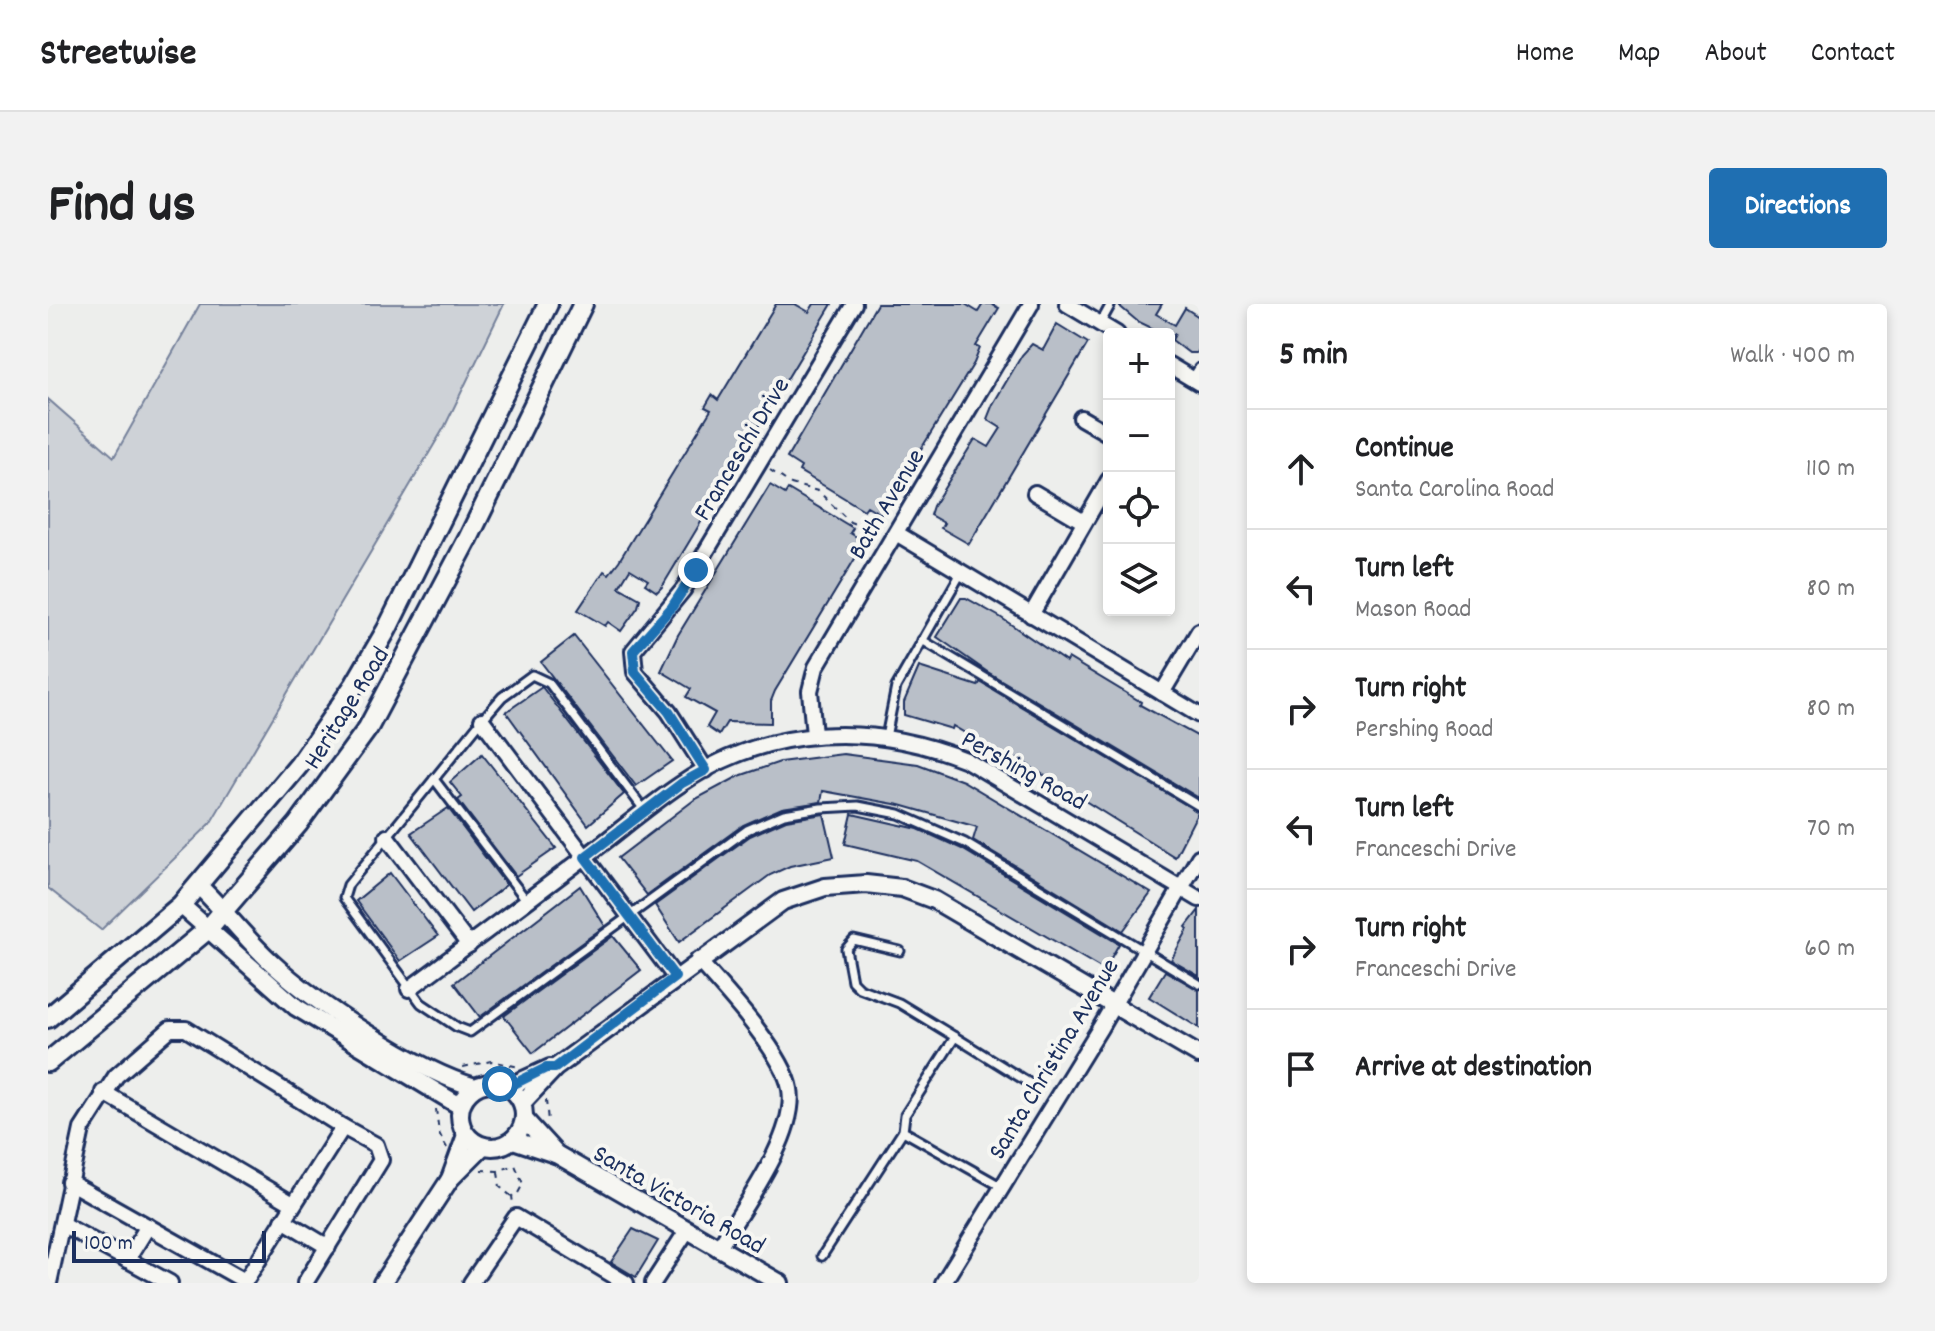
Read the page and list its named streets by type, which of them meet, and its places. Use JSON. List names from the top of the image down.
{
  "streets": {
    "main road": ["Heritage Road"],
    "street": [
      "Franceschi Drive",
      "Bath Avenue",
      "Pershing Road",
      "Santa Christina Avenue",
      "Santa Victoria Road"
    ]
  },
  "crossings": [
    ["Franceschi Drive", "Pershing Road"],
    ["Bath Avenue", "Pershing Road"],
    ["Pershing Road", "Santa Christina Avenue"]
  ],
  "scale_bar": "100 m",
  "page": {
    "header": "Streetwise",
    "nav": [
      "Home",
      "Map",
      "About",
      "Contact"
    ],
    "title": "Find us",
    "buttons": "Directions",
    "heading": ["5 min", "Walk · 400 m"],
    "map_buttons": ["+", "−"],
    "list": [
      ["Continue", "Santa Carolina Road", "110 m"],
      ["Turn left", "Mason Road", "80 m"],
      ["Turn right", "Pershing Road", "80 m"],
      ["Turn left", "Franceschi Drive", "70 m"],
      ["Turn right", "Franceschi Drive", "60 m"],
      "Arrive at destination"
    ],
    "scale": "100 m"
  }
}
